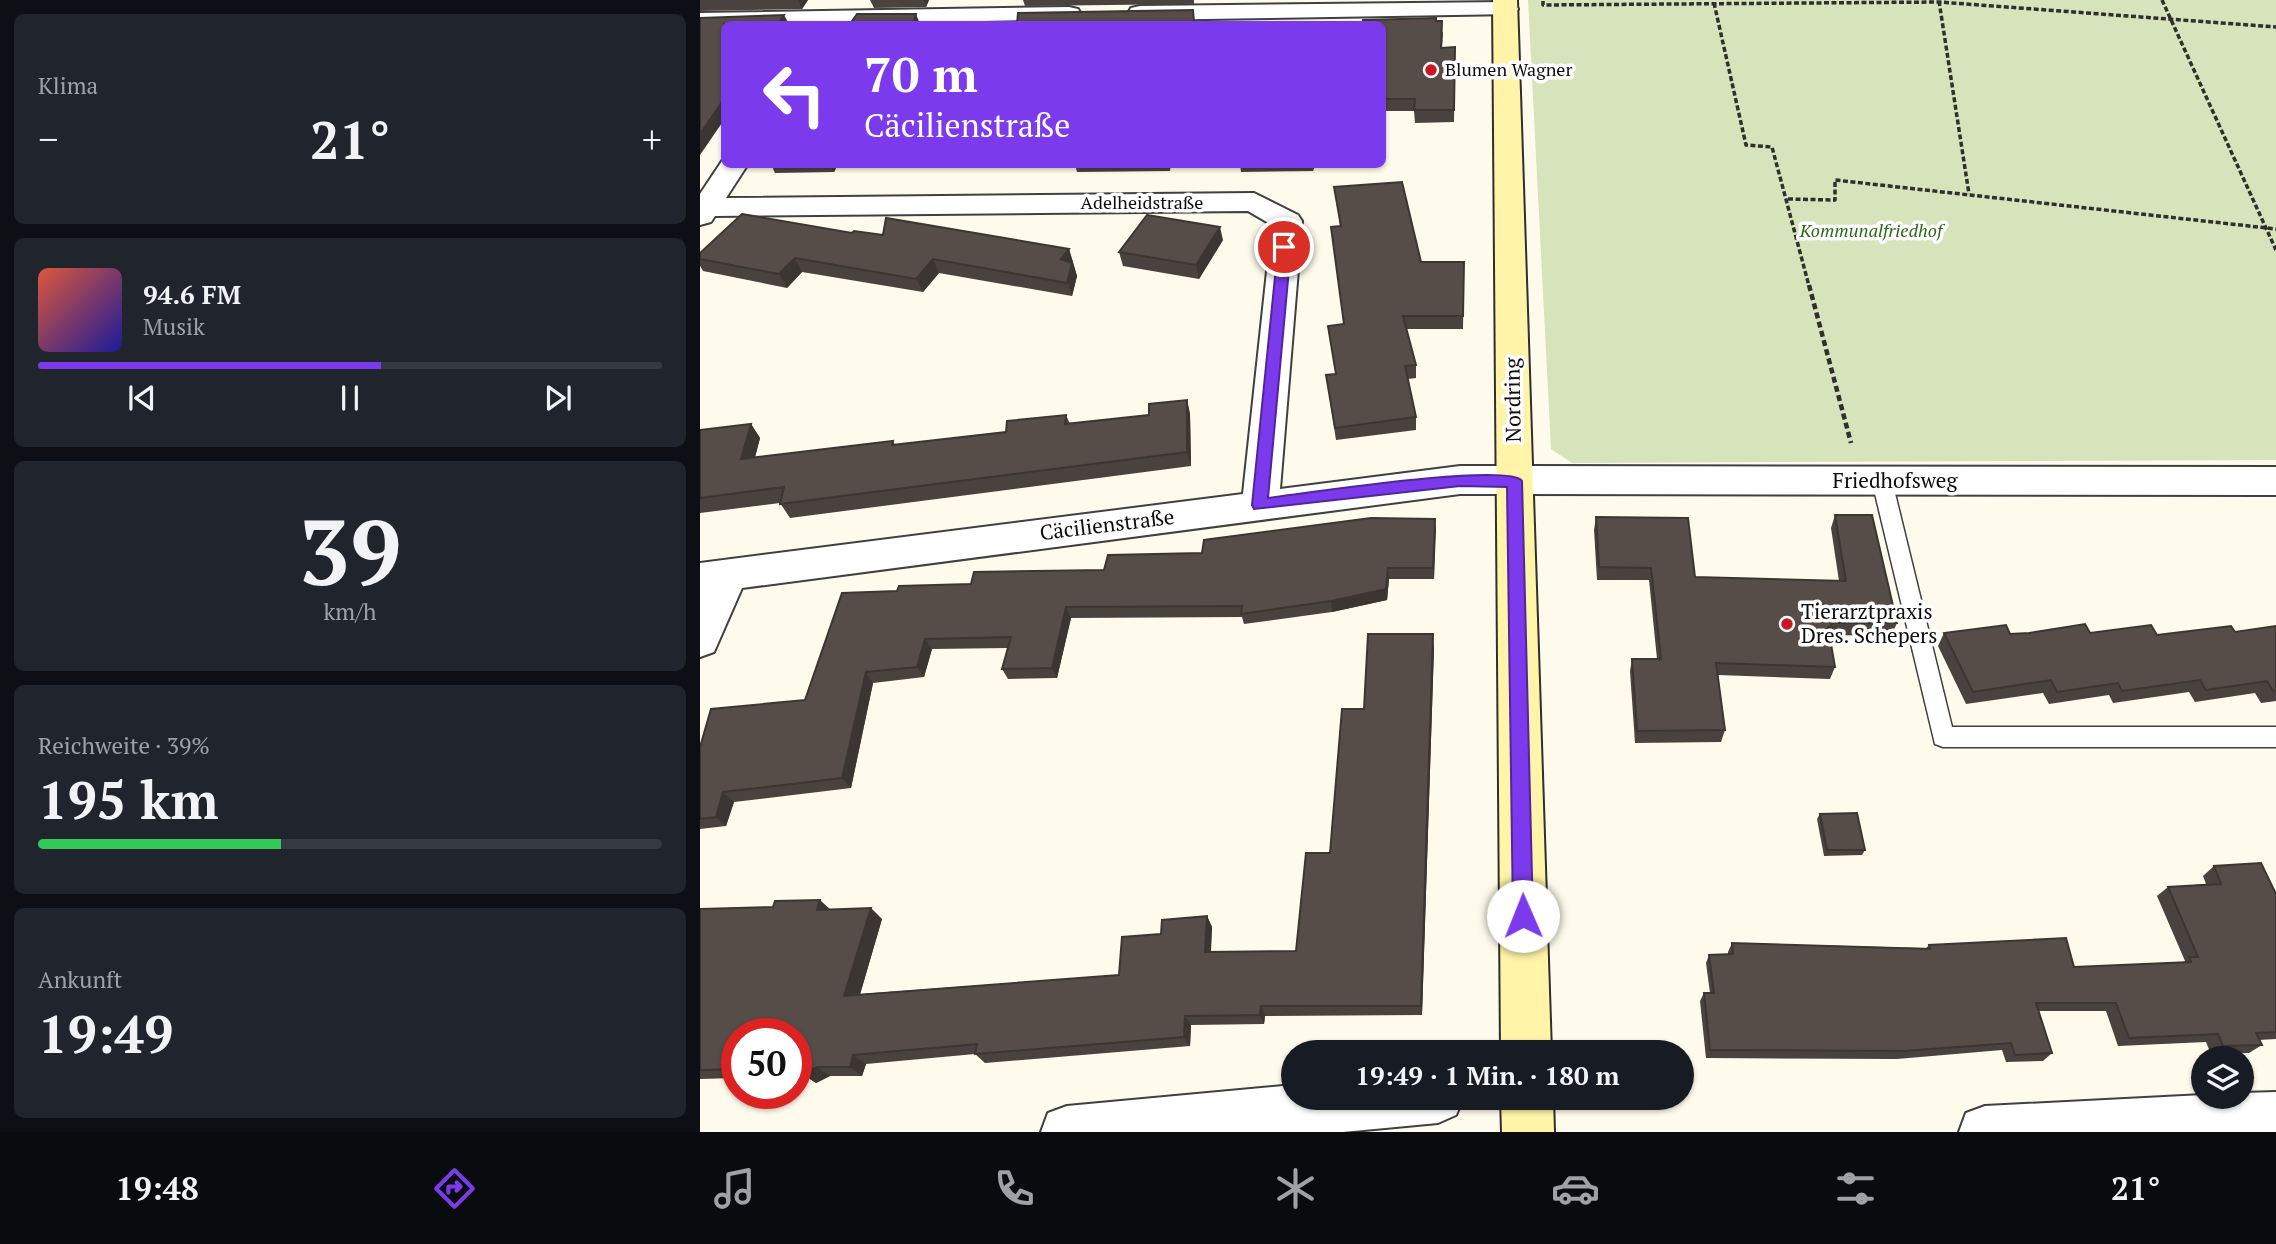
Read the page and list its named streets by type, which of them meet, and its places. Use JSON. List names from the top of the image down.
{
  "streets": {
    "main road": ["Nordring"],
    "street": ["Adelheidstraße", "Friedhofsweg", "Cäcilienstraße"]
  },
  "crossings": [
    ["Adelheidstraße", "Cäcilienstraße"],
    ["Nordring", "Friedhofsweg"],
    ["Nordring", "Cäcilienstraße"],
    ["Friedhofsweg", "Cäcilienstraße"]
  ],
  "parks": ["Kommunalfriedhof"],
  "places": ["Blumen Wagner", "Tierarztpraxis Dres. Schepers"],
  "page": {
    "tile": [
      "Klima",
      ["39", "km/h"],
      ["Reichweite · 39%", "195 km"],
      ["Ankunft", "19:49"]
    ],
    "turn": ["70 m", "Cäcilienstraße"],
    "heat": ["−", "21°", "+"],
    "song": ["94.6 FM", "Musik"],
    "limit": "50",
    "trip": "19:49 · 1 Min. · 180 m",
    "tabs": ["19:48", "21°"]
  }
}
